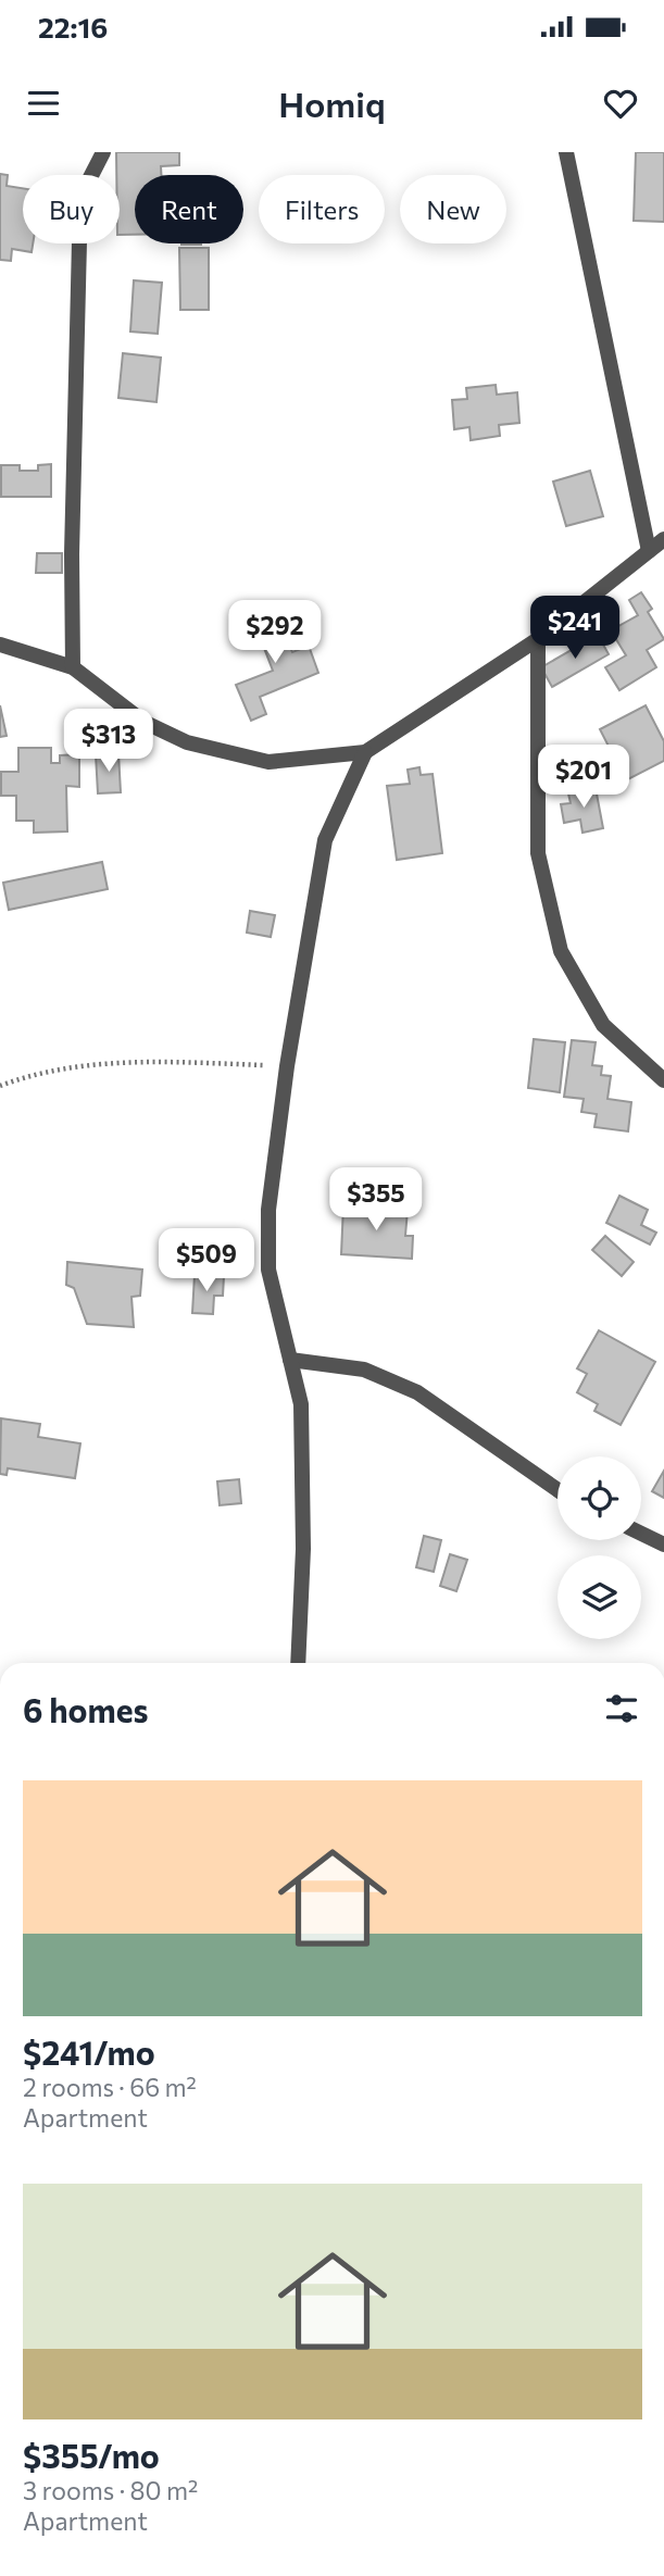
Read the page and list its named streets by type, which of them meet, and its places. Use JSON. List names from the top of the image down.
{
  "page": {
    "status": "22:16",
    "header": "Homiq",
    "chip": [
      "Buy",
      "Rent",
      "Filters",
      "New"
    ],
    "price": [
      "$241",
      "$292",
      "$313",
      "$201",
      "$355",
      "$509"
    ],
    "heading": "6 homes",
    "list": [
      {
        "name": "$241/mo",
        "note": "2 rooms · 66 m² · Apartment"
      },
      {
        "name": "$355/mo",
        "note": "3 rooms · 80 m² · Apartment"
      }
    ]
  }
}
